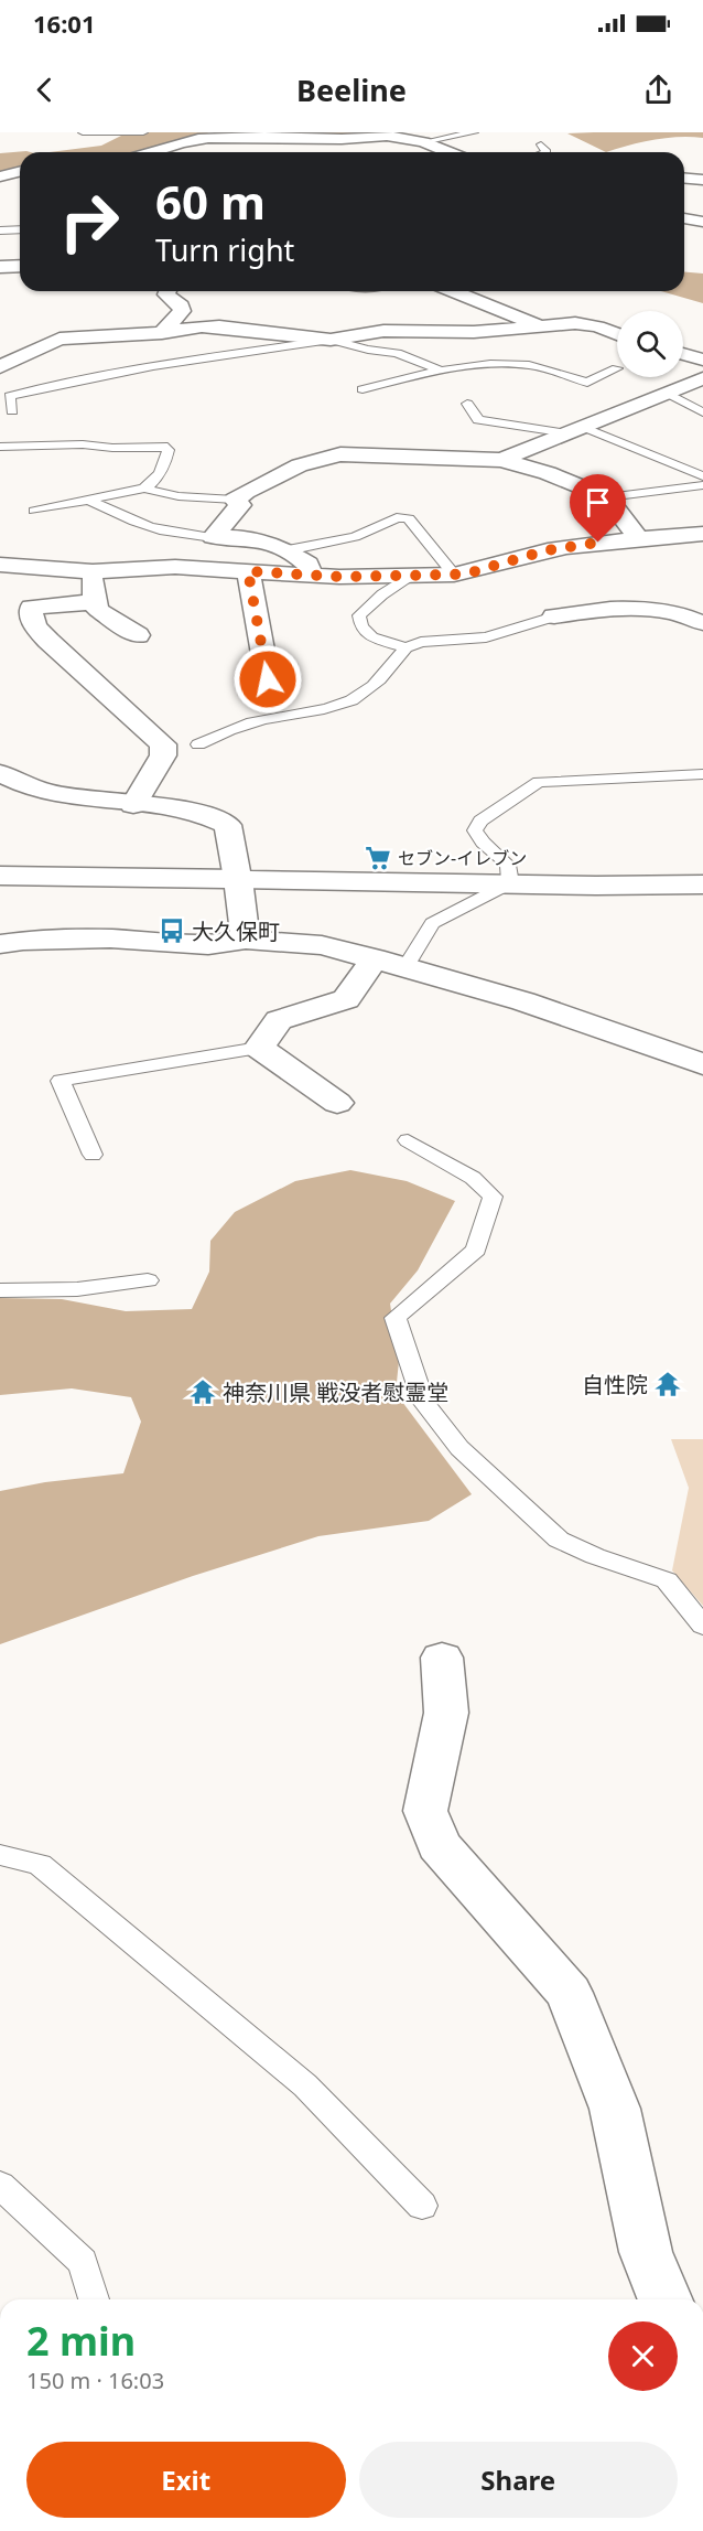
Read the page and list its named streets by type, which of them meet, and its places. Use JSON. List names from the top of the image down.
{
  "places": {
    "supermarket": ["セブン-イレブン"],
    "bus stop": ["大久保町"],
    "temple": ["自性院", "神奈川県 戦没者慰霊堂"]
  },
  "page": {
    "status": "16:01",
    "header": "Beeline",
    "turn": ["60 m", "Turn right"],
    "heading": ["2 min", "150 m · 16:03"],
    "buttons": ["Exit", "Share"]
  }
}
